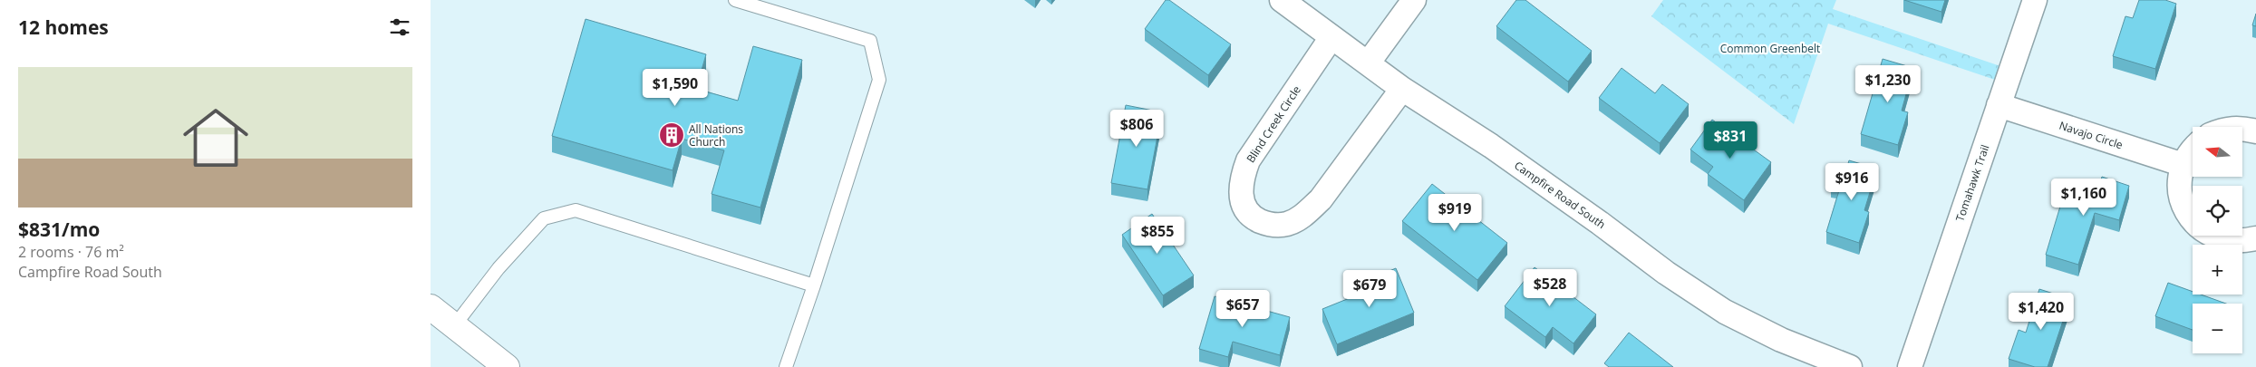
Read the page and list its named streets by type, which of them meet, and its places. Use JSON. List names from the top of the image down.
{
  "streets": {
    "street": [
      "Blind Creek Circle",
      "Navajo Circle",
      "Tomahawk Trail",
      "Campfire Road South"
    ]
  },
  "crossings": [
    ["Blind Creek Circle", "Campfire Road South"],
    ["Navajo Circle", "Tomahawk Trail"]
  ],
  "parks": ["Common Greenbelt"],
  "places": {
    "building": ["All Nations Church"]
  },
  "north": "left",
  "page": {
    "heading": "12 homes",
    "list": [
      {
        "name": "$831/mo",
        "note": "2 rooms · 76 m² · Campfire Road South"
      }
    ],
    "price": [
      "$1,230",
      "$1,590",
      "$806",
      "$831",
      "$916",
      "$1,160",
      "$919",
      "$855",
      "$528",
      "$679",
      "$657",
      "$1,420"
    ],
    "map_buttons": ["+", "−"]
  }
}
